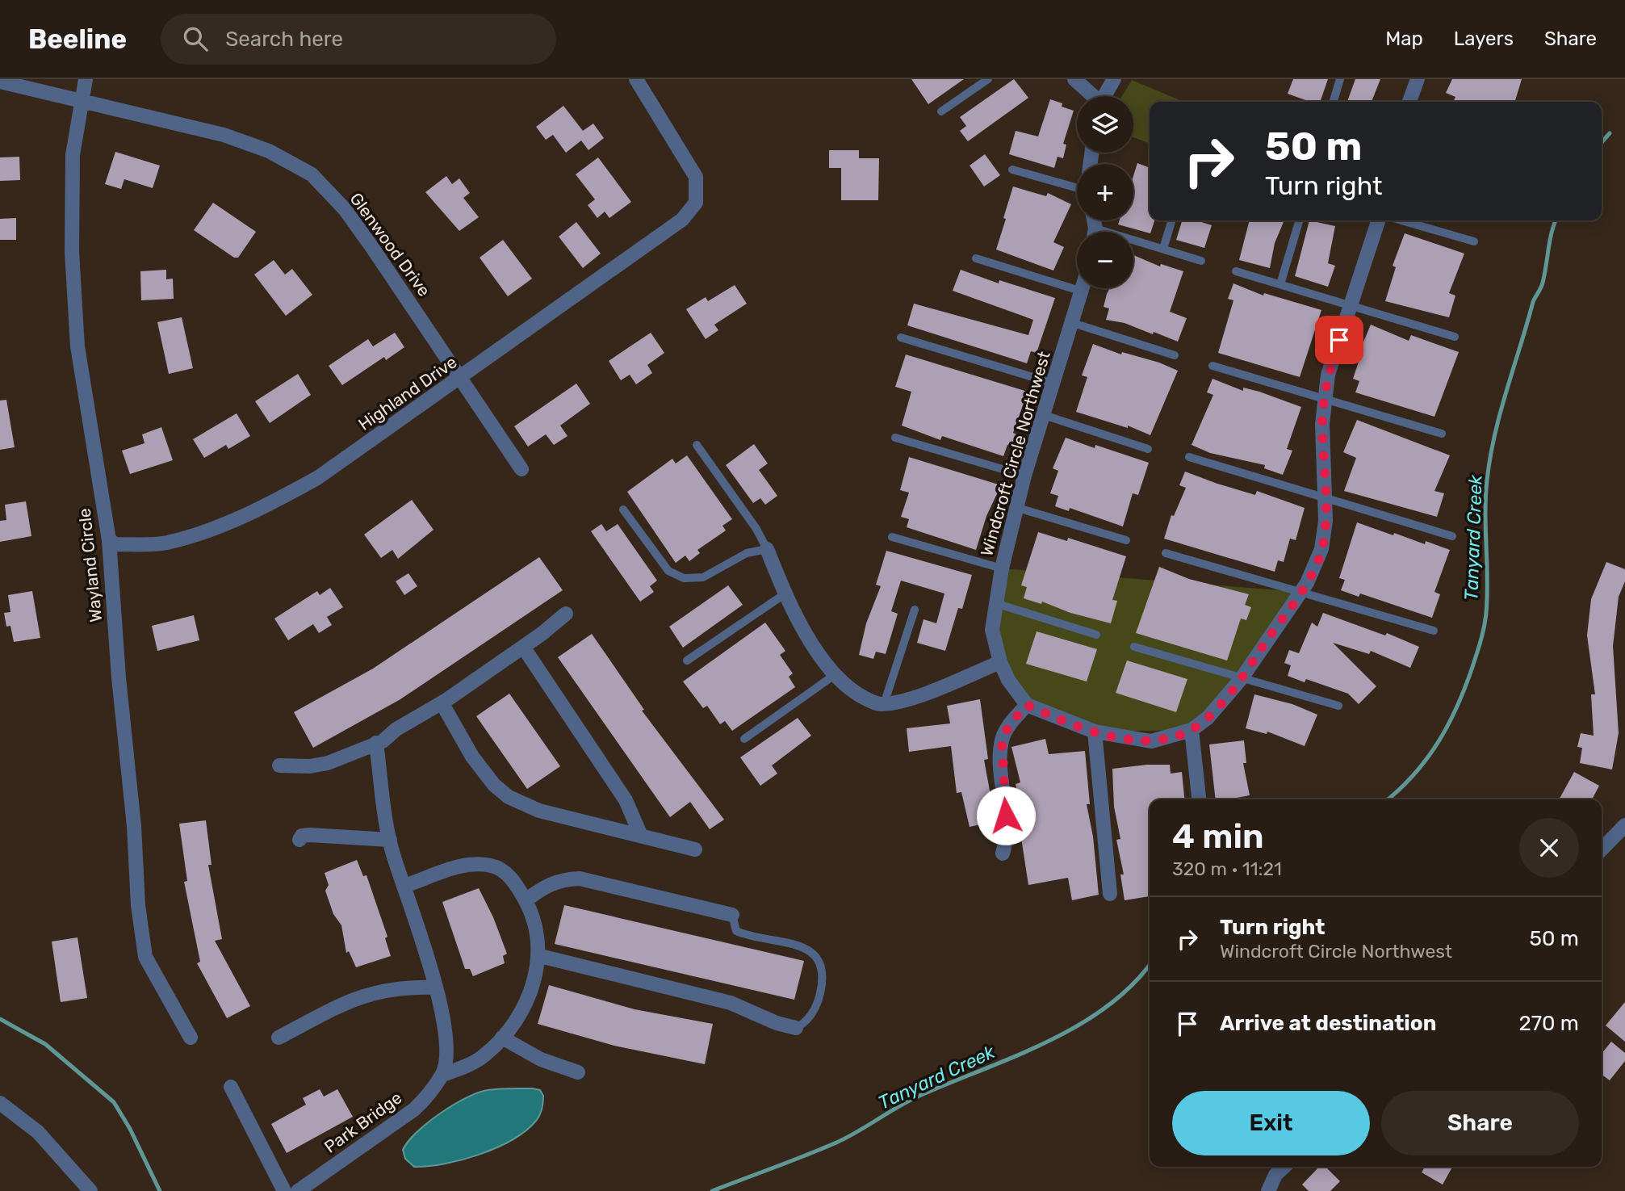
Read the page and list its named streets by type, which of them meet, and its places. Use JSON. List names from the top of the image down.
{
  "streets": {
    "street": [
      "Glenwood Drive",
      "Highland Drive",
      "Windcroft Circle Northwest",
      "Wayland Circle",
      "Park Bridge"
    ]
  },
  "crossings": [
    ["Glenwood Drive", "Highland Drive"],
    ["Glenwood Drive", "Wayland Circle"],
    ["Highland Drive", "Wayland Circle"]
  ],
  "water": ["Tanyard Creek"],
  "page": {
    "header": "Beeline",
    "search": "Search here",
    "nav": ["Map", "Layers", "Share"],
    "map_buttons": ["+", "−"],
    "turn": ["50 m", "Turn right"],
    "heading": ["4 min", "320 m · 11:21"],
    "list": [
      {
        "name": "Turn right",
        "note": "Windcroft Circle Northwest",
        "value": "50 m"
      },
      {
        "name": "Arrive at destination",
        "value": "270 m"
      }
    ],
    "buttons": ["Exit", "Share"]
  }
}
